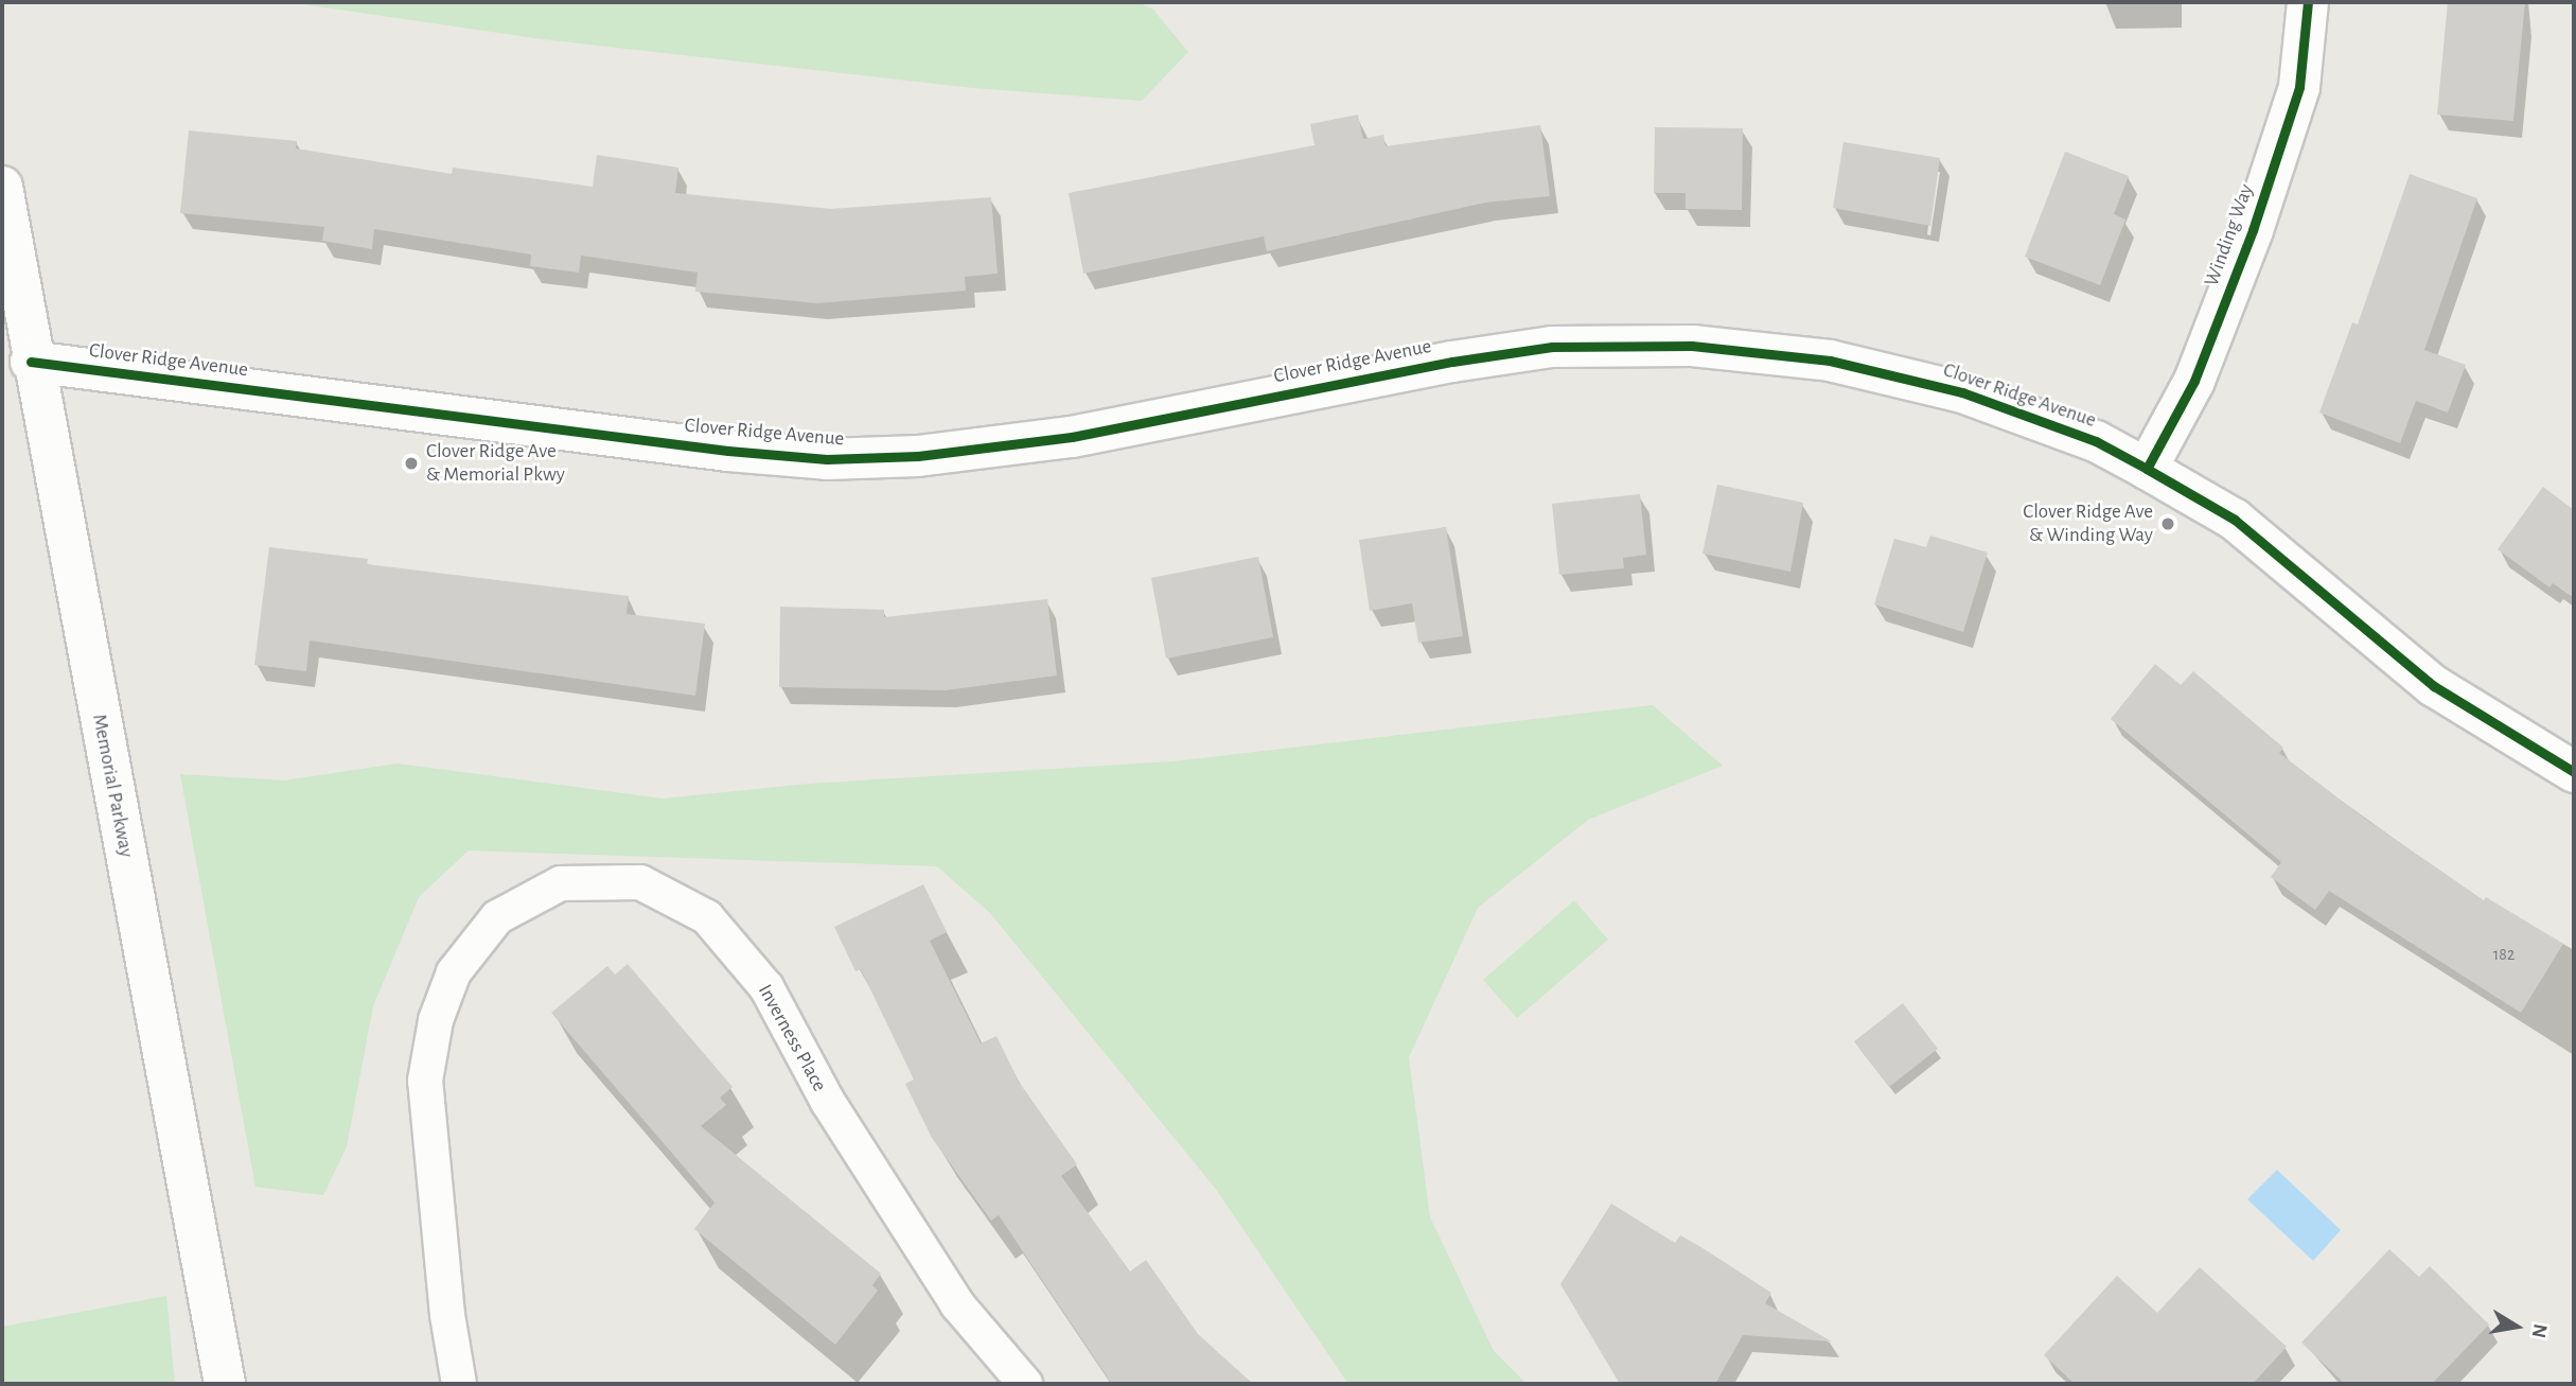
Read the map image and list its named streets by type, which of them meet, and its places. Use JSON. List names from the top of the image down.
{
  "streets": {
    "street": ["Winding Way", "Clover Ridge Avenue", "Memorial Parkway"],
    "lane": ["Inverness Place"]
  },
  "crossings": [
    ["Winding Way", "Clover Ridge Avenue"],
    ["Clover Ridge Avenue", "Memorial Parkway"]
  ],
  "places": ["Clover Ridge Ave & Memorial Pkwy", "Clover Ridge Ave & Winding Way"],
  "house_numbers": ["182"],
  "north": "right"
}
